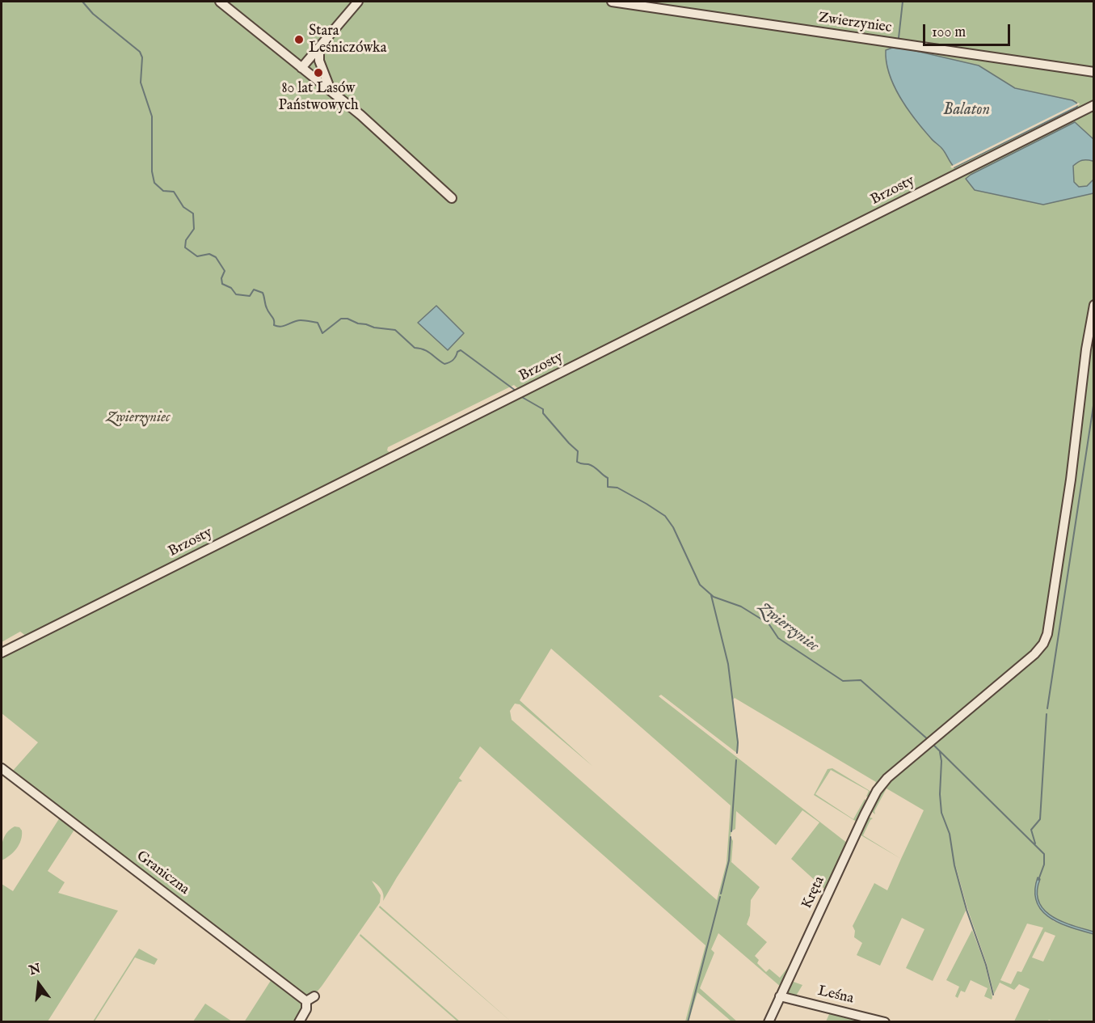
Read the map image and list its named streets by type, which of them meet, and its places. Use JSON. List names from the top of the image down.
{
  "streets": {
    "street": [
      "Zwierzyniec",
      "Brzosty",
      "Graniczna",
      "Kręta",
      "Leśna"
    ]
  },
  "crossings": [
    ["Kręta", "Leśna"]
  ],
  "water": ["Balaton", "Zwierzyniec"],
  "parks": ["Zwierzyniec"],
  "places": ["Stara Leśniczówka", "80 lat Lasów Państwowych"],
  "scale_bar": "100 m",
  "north": "top"
}
